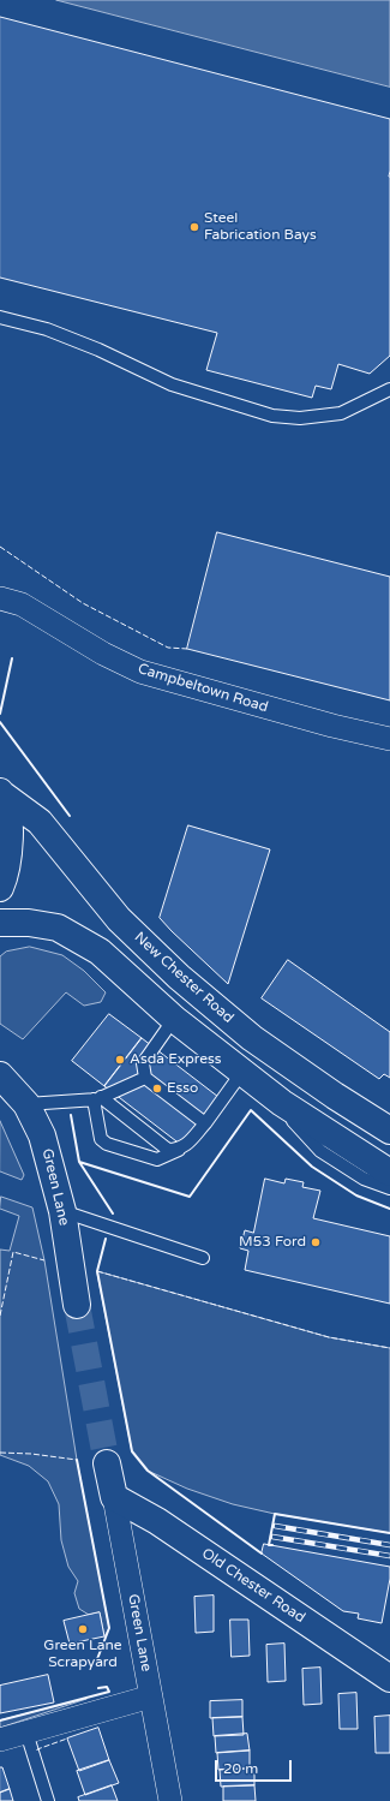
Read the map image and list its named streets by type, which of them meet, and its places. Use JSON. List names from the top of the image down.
{
  "streets": {
    "main road": ["New Chester Road", "Green Lane", "Old Chester Road"],
    "street": ["Campbeltown Road"]
  },
  "crossings": [
    ["Green Lane", "Old Chester Road"]
  ],
  "places": [
    "Steel Fabrication Bays",
    "Asda Express",
    "Esso",
    "M53 Ford",
    "Green Lane Scrapyard"
  ],
  "scale_bar": "20 m"
}
